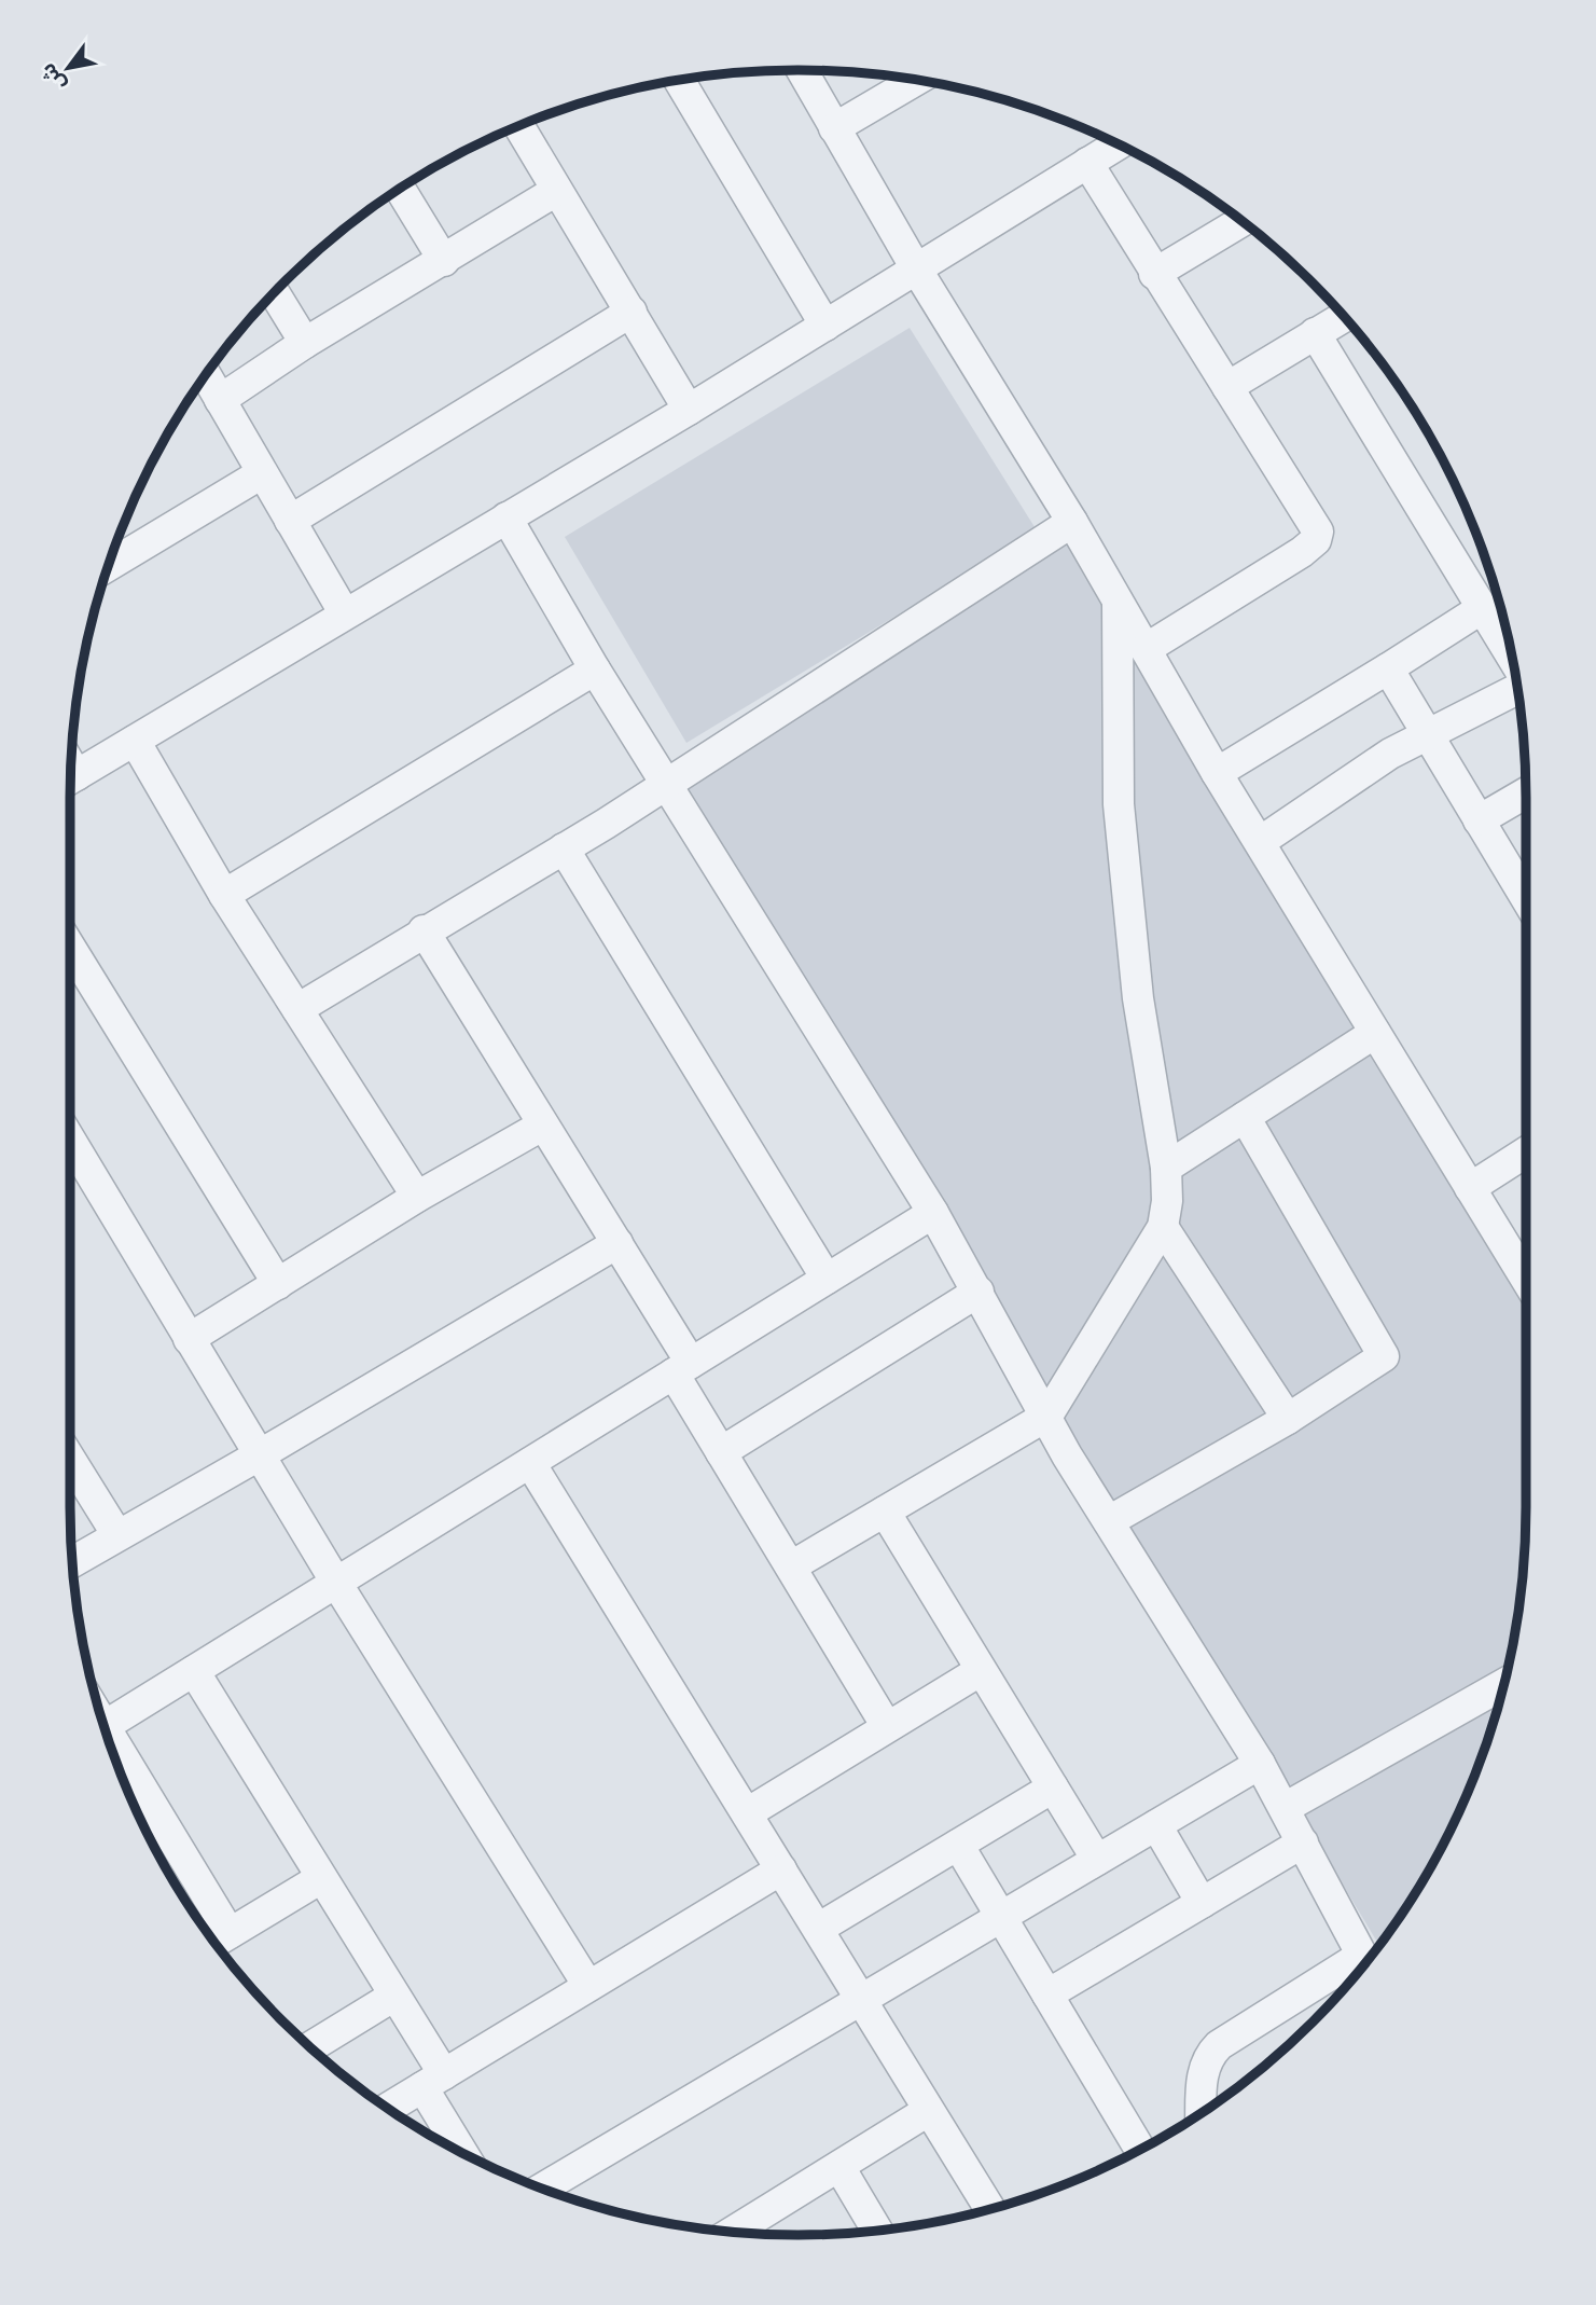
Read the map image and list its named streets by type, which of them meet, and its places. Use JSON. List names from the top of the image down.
{
  "north": "bottom left"
}
